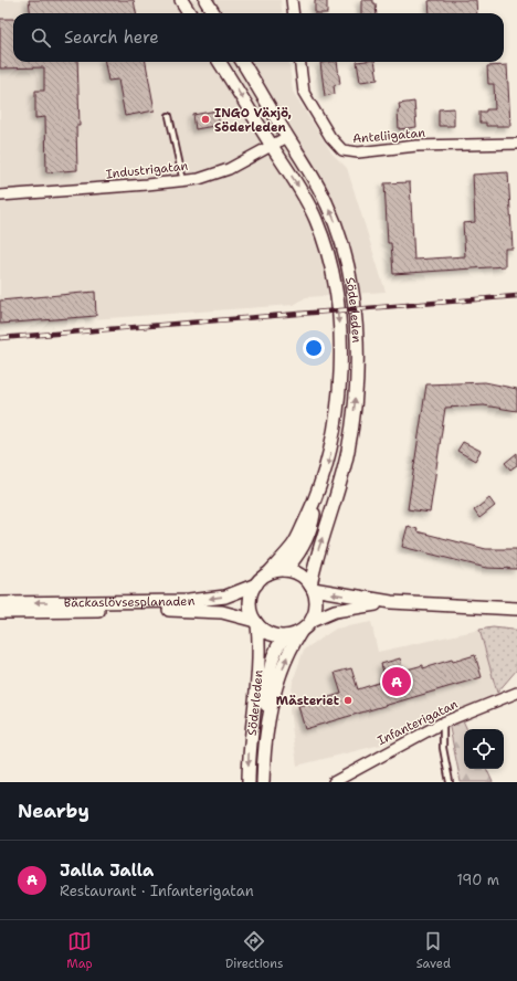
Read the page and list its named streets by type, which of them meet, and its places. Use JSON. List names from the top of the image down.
{
  "streets": {
    "street": [
      "Anteliigatan",
      "Industrigatan",
      "Söderleden",
      "Bäckaslövsesplanaden",
      "Infanterigatan"
    ]
  },
  "crossings": [
    ["Industrigatan", "Söderleden"],
    ["Söderleden", "Bäckaslövsesplanaden"]
  ],
  "places": ["INGO Växjö, Söderleden", "Mästeriet"],
  "page": {
    "search": "Search here",
    "pins": "A",
    "heading": "Nearby",
    "list": [
      {
        "mark": "A",
        "name": "Jalla Jalla",
        "note": "Restaurant · Infanterigatan",
        "value": "190 m"
      }
    ],
    "nav": ["Map", "Directions", "Saved"]
  }
}
